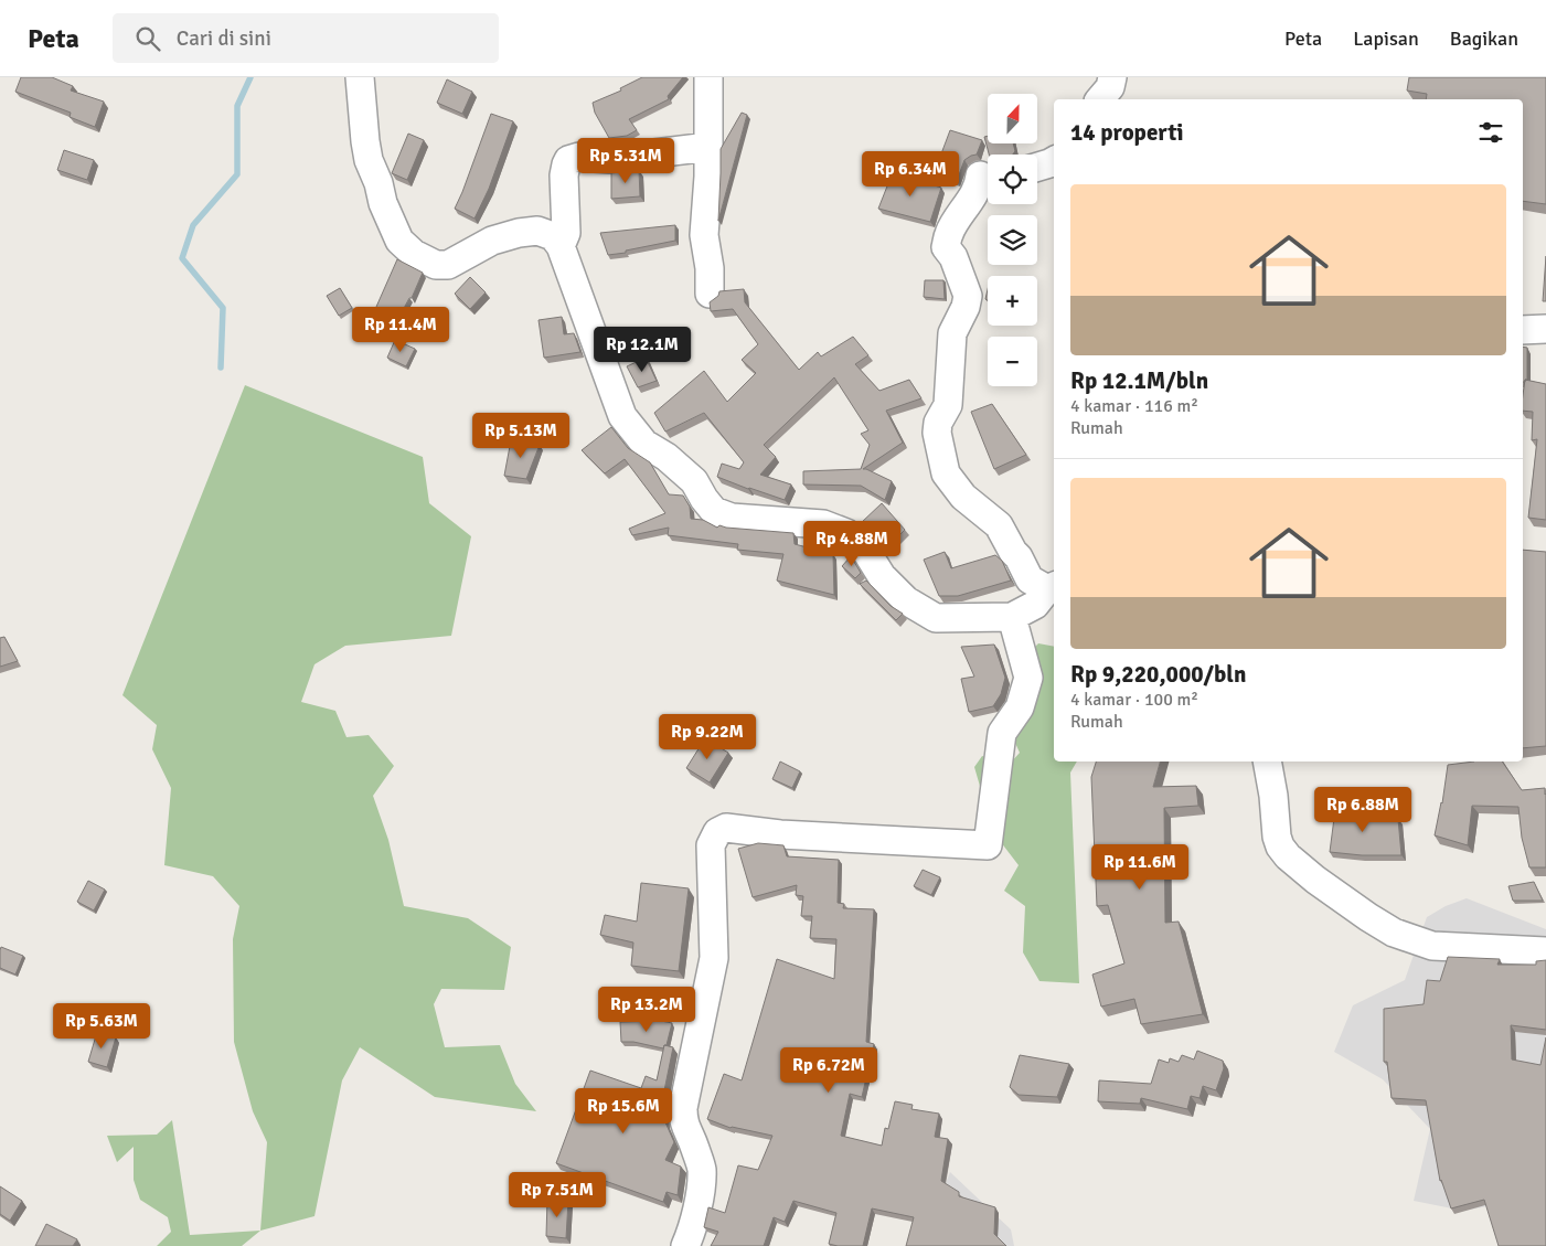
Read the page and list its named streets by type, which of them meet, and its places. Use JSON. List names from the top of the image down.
{
  "north": "top",
  "page": {
    "header": "Peta",
    "search": "Cari di sini",
    "nav": ["Peta", "Lapisan", "Bagikan"],
    "map_buttons": ["+", "−"],
    "heading": "14 properti",
    "price": [
      "Rp 5.31M",
      "Rp 6.34M",
      "Rp 11.4M",
      "Rp 12.1M",
      "Rp 5.13M",
      "Rp 4.88M",
      "Rp 9.22M",
      "Rp 6.88M",
      "Rp 11.6M",
      "Rp 13.2M",
      "Rp 5.63M",
      "Rp 6.72M",
      "Rp 15.6M",
      "Rp 7.51M"
    ],
    "list": [
      {
        "name": "Rp 12.1M/bln",
        "note": "4 kamar · 116 m² · Rumah"
      },
      {
        "name": "Rp 9,220,000/bln",
        "note": "4 kamar · 100 m² · Rumah"
      }
    ]
  }
}
